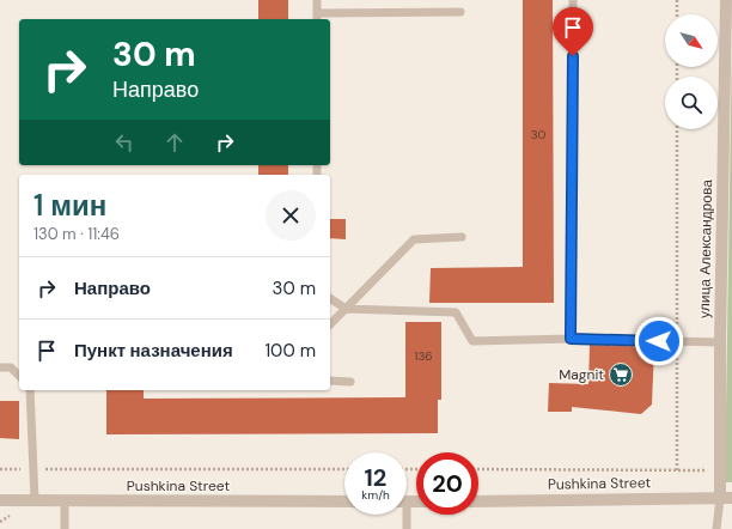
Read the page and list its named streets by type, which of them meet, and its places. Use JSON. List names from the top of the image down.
{
  "streets": {
    "street": ["улица Александрова", "Pushkina Street"]
  },
  "crossings": [
    ["улица Александрова", "Pushkina Street"]
  ],
  "places": {
    "supermarket": ["Magnit"]
  },
  "house_numbers": ["30", "136"],
  "north": "bottom right",
  "page": {
    "turn": ["30 m", "Направо"],
    "heading": ["1 мин", "130 m · 11:46"],
    "list": [
      {
        "name": "Направо",
        "value": "30 m"
      },
      {
        "name": "Пункт назначения",
        "value": "100 m"
      }
    ],
    "speed": "12 km/h",
    "limit": "20"
  }
}
